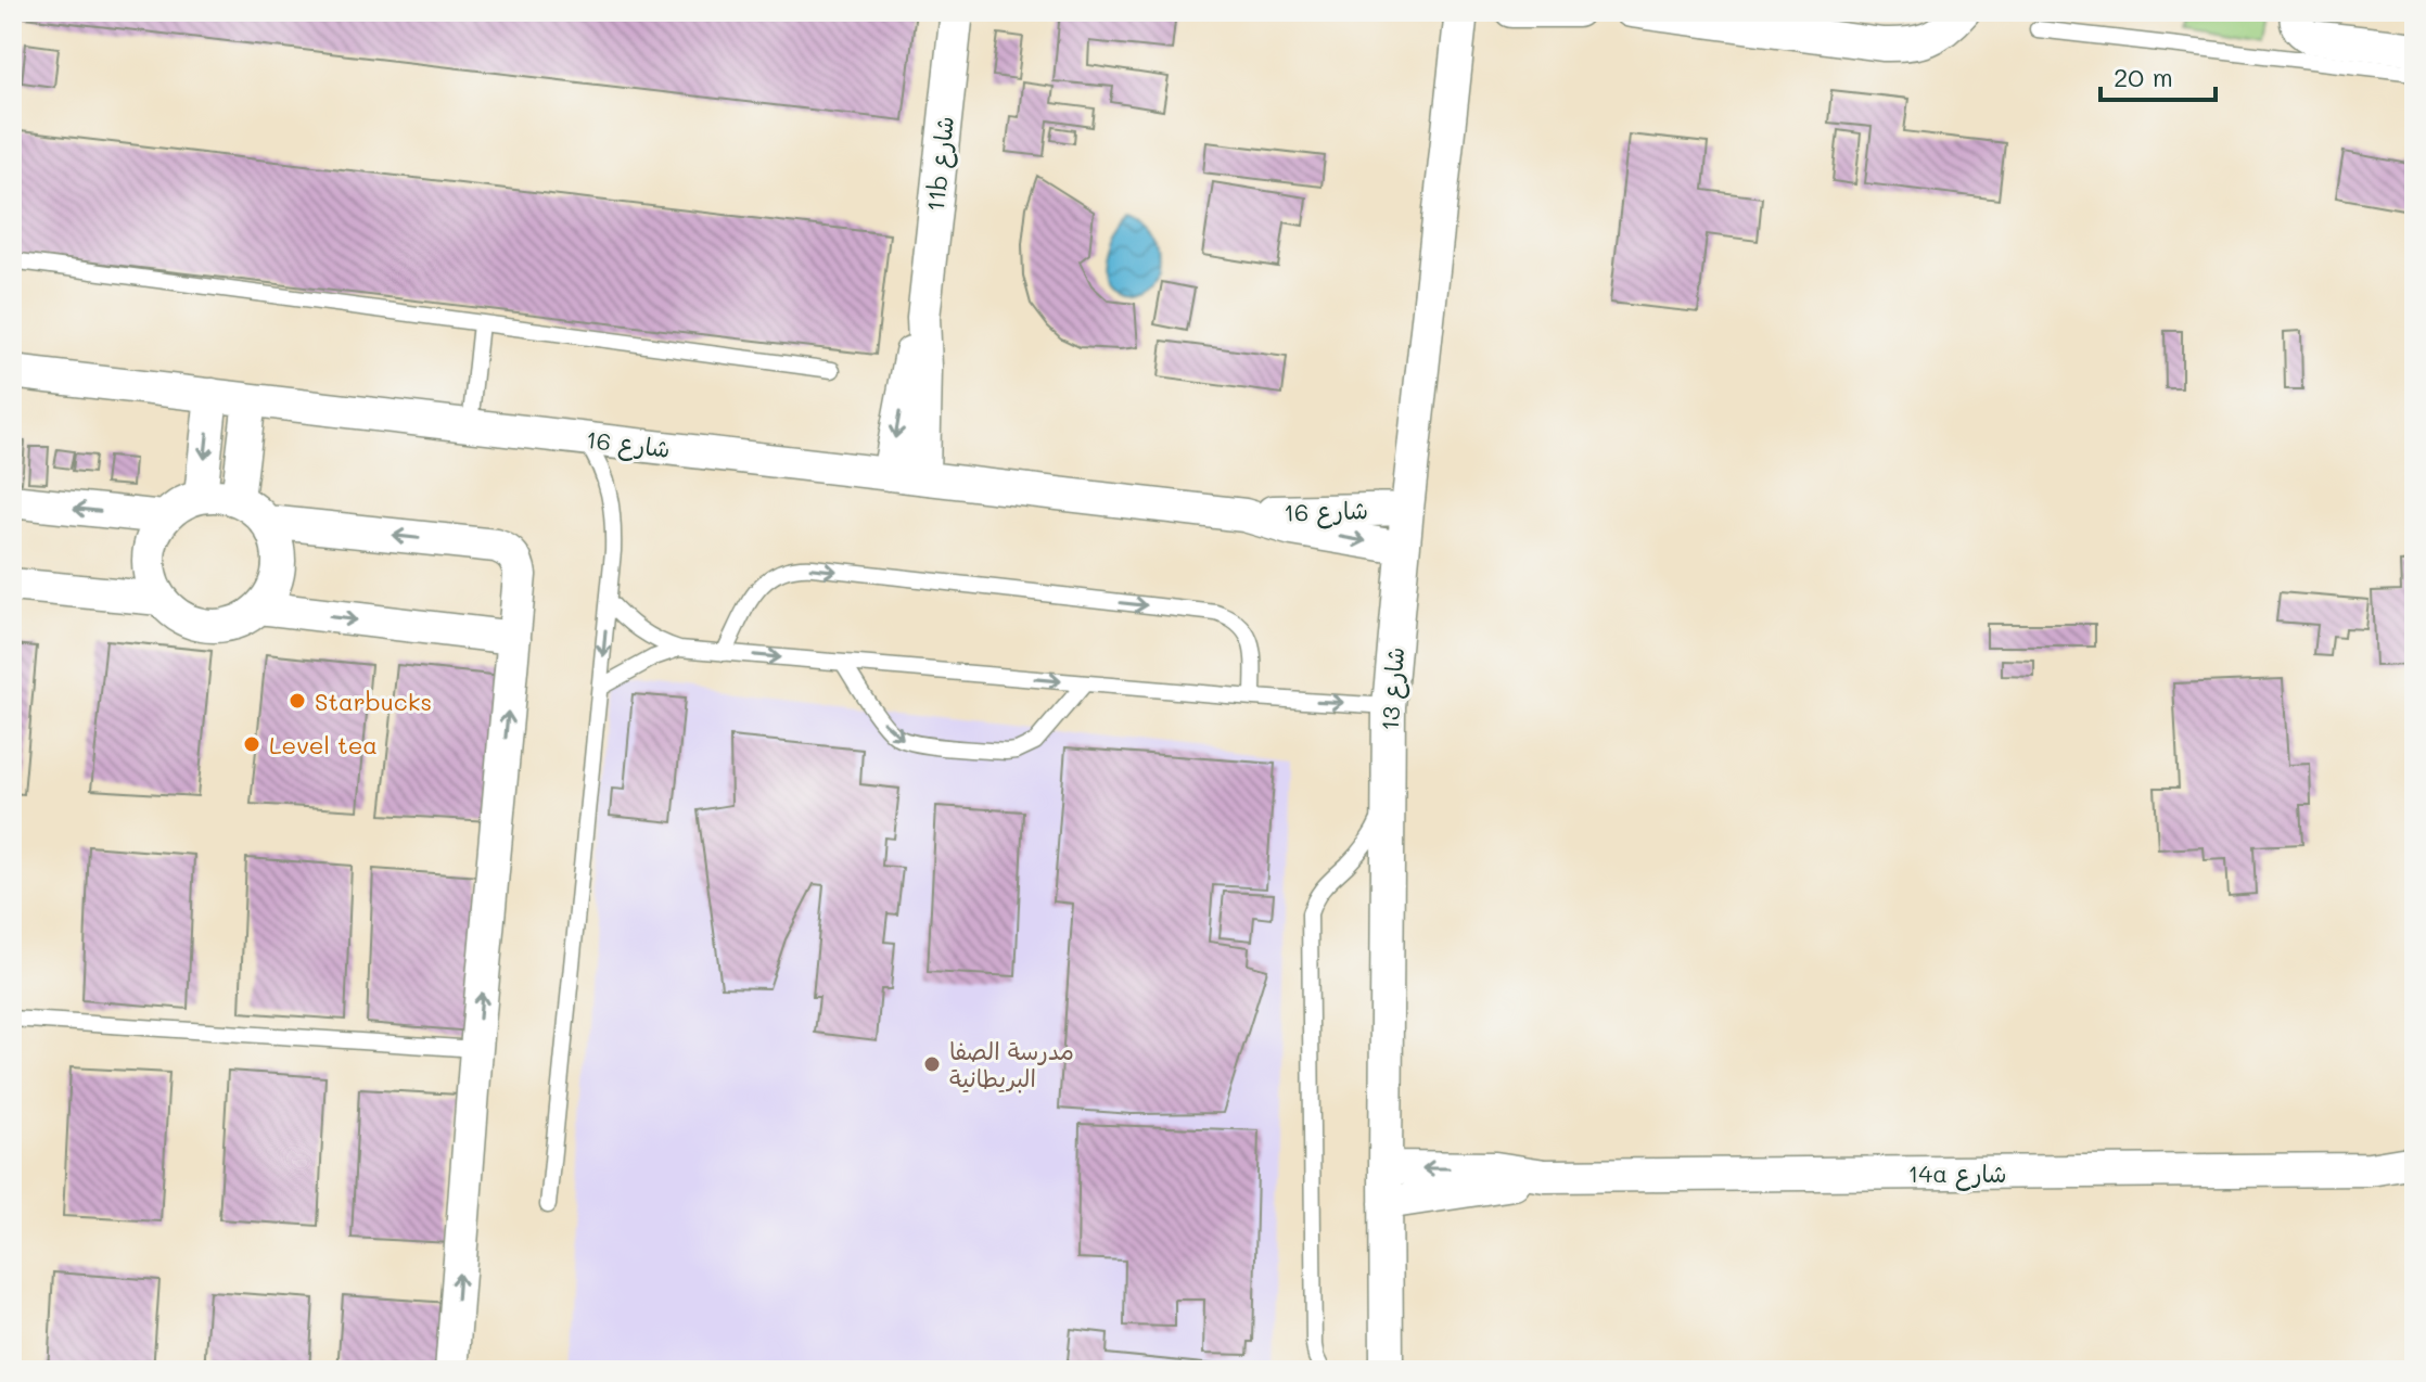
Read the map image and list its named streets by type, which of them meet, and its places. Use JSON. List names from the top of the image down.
{
  "streets": {
    "street": [
      "11b شارع",
      "شارع 16",
      "شارع 13",
      "14a شارع"
    ]
  },
  "crossings": [
    ["11b شارع", "شارع 16"],
    ["شارع 16", "شارع 13"],
    ["شارع 13", "14a شارع"]
  ],
  "places": ["Starbucks", "Level tea", "مدرسة الصفا البريطانية"],
  "scale_bar": "20 m"
}
